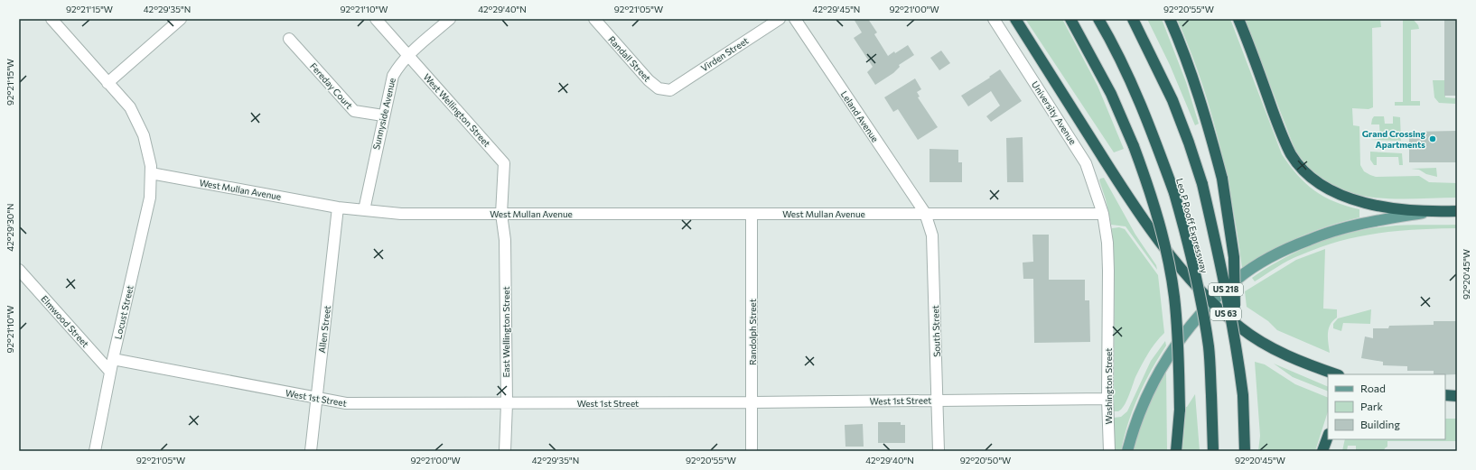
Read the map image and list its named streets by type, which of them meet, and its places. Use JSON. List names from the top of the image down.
{
  "streets": {
    "highway": ["Leo P Rooff Expressway", "US 218", "US 63"],
    "street": [
      "Virden Street",
      "Randall Street",
      "Fereday Court",
      "West Wellington Street",
      "University Avenue",
      "Sunnyside Avenue",
      "Leland Avenue",
      "West Mullan Avenue",
      "Locust Street",
      "Elmwood Street",
      "Allen Street",
      "South Street",
      "East Wellington Street",
      "Randolph Street",
      "Washington Street",
      "West 1st Street"
    ]
  },
  "crossings": [
    ["Virden Street", "Randall Street"],
    ["Fereday Court", "Sunnyside Avenue"],
    ["West Wellington Street", "Sunnyside Avenue"],
    ["West Wellington Street", "West Mullan Avenue"],
    ["West Wellington Street", "East Wellington Street"],
    ["University Avenue", "West Mullan Avenue"],
    ["University Avenue", "Washington Street"],
    ["Sunnyside Avenue", "West Mullan Avenue"],
    ["Leland Avenue", "West Mullan Avenue"],
    ["Leland Avenue", "South Street"],
    ["West Mullan Avenue", "Locust Street"],
    ["West Mullan Avenue", "Allen Street"],
    ["West Mullan Avenue", "South Street"],
    ["West Mullan Avenue", "East Wellington Street"],
    ["West Mullan Avenue", "Randolph Street"],
    ["West Mullan Avenue", "Washington Street"],
    ["Locust Street", "Elmwood Street"],
    ["Locust Street", "West 1st Street"],
    ["Allen Street", "West 1st Street"],
    ["South Street", "West 1st Street"],
    ["East Wellington Street", "West 1st Street"],
    ["Randolph Street", "West 1st Street"],
    ["Washington Street", "West 1st Street"]
  ],
  "places": ["Grand Crossing Apartments"],
  "legend": ["Road", "Park", "Building"],
  "coordinates": [
    "92°21'15\"W",
    "42°29'35\"N",
    "92°21'10\"W",
    "42°29'40\"N",
    "92°21'05\"W",
    "42°29'45\"N",
    "92°21'00\"W",
    "92°20'55\"W",
    "42°29'30\"N",
    "92°20'45\"W",
    "92°20'50\"W"
  ]
}
